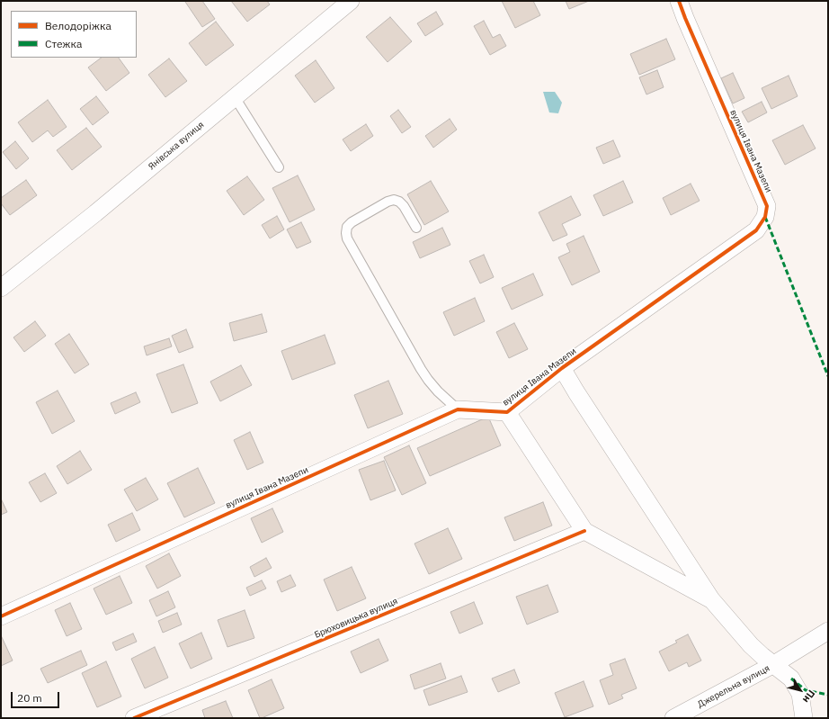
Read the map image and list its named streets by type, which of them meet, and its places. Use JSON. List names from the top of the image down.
{
  "streets": {
    "street": [
      "Янівська вулиця",
      "вулиця Івана Мазепи",
      "Брюховицька вулиця",
      "Джерельна вулиця"
    ]
  },
  "legend": ["Велодоріжка", "Стежка"],
  "scale_bar": "20 m",
  "north": "bottom right"
}
